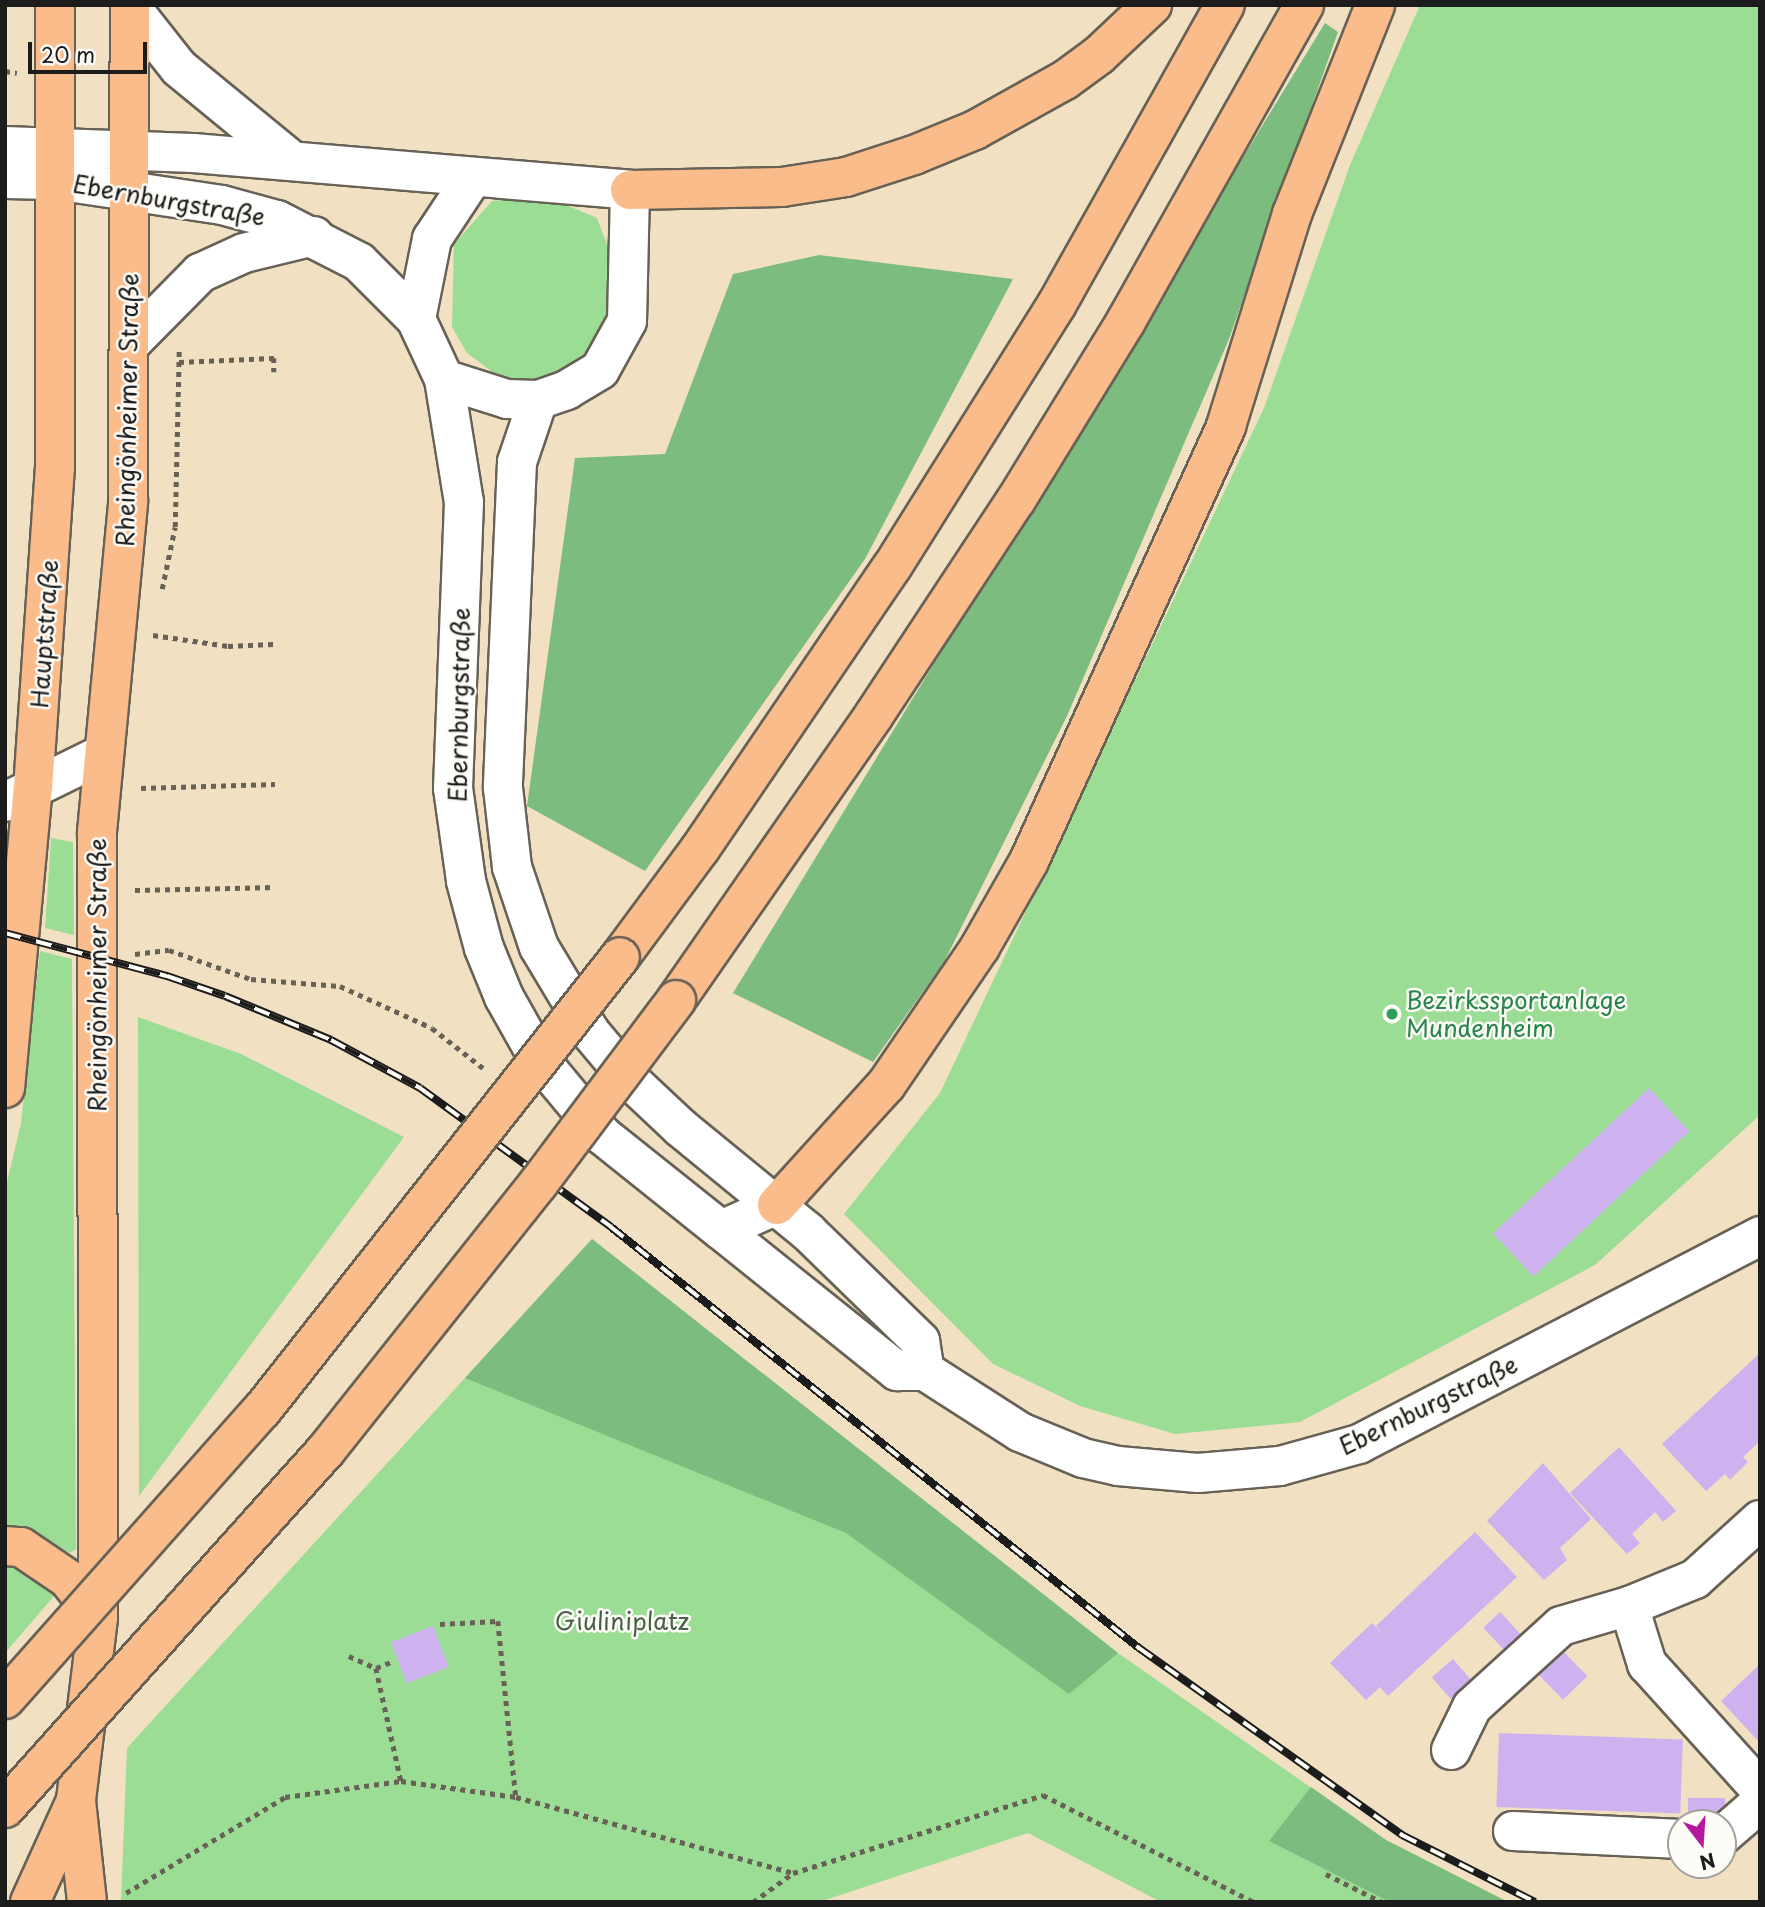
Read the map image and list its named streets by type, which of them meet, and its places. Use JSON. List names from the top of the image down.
{
  "streets": {
    "main road": ["Rheingönheimer Straße", "Hauptstraße"],
    "street": ["Ebernburgstraße"]
  },
  "crossings": [
    ["Ebernburgstraße", "Rheingönheimer Straße"],
    ["Ebernburgstraße", "Hauptstraße"]
  ],
  "parks": ["Giuliniplatz"],
  "places": ["Bezirkssportanlage Mundenheim"],
  "scale_bar": "20 m",
  "north": "bottom"
}
